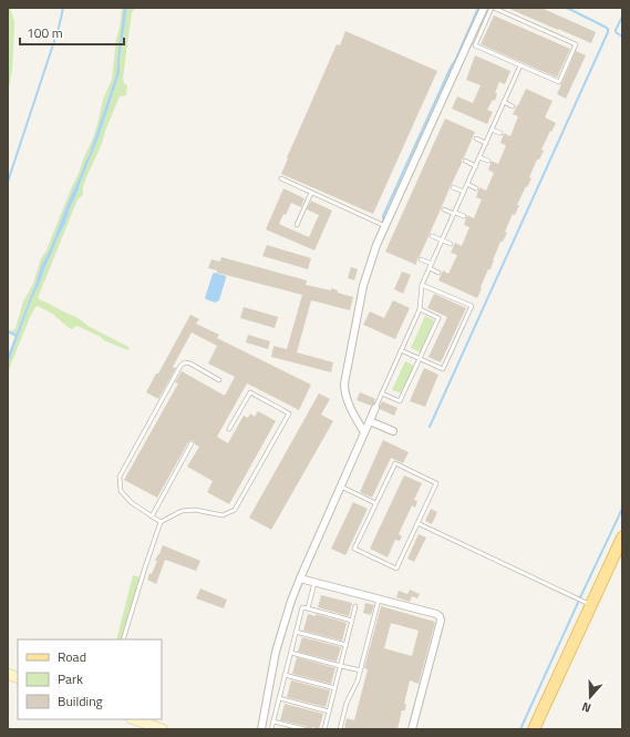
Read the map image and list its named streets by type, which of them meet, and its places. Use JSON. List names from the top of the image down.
{
  "legend": ["Road", "Park", "Building"],
  "scale_bar": "100 m",
  "north": "bottom"
}
